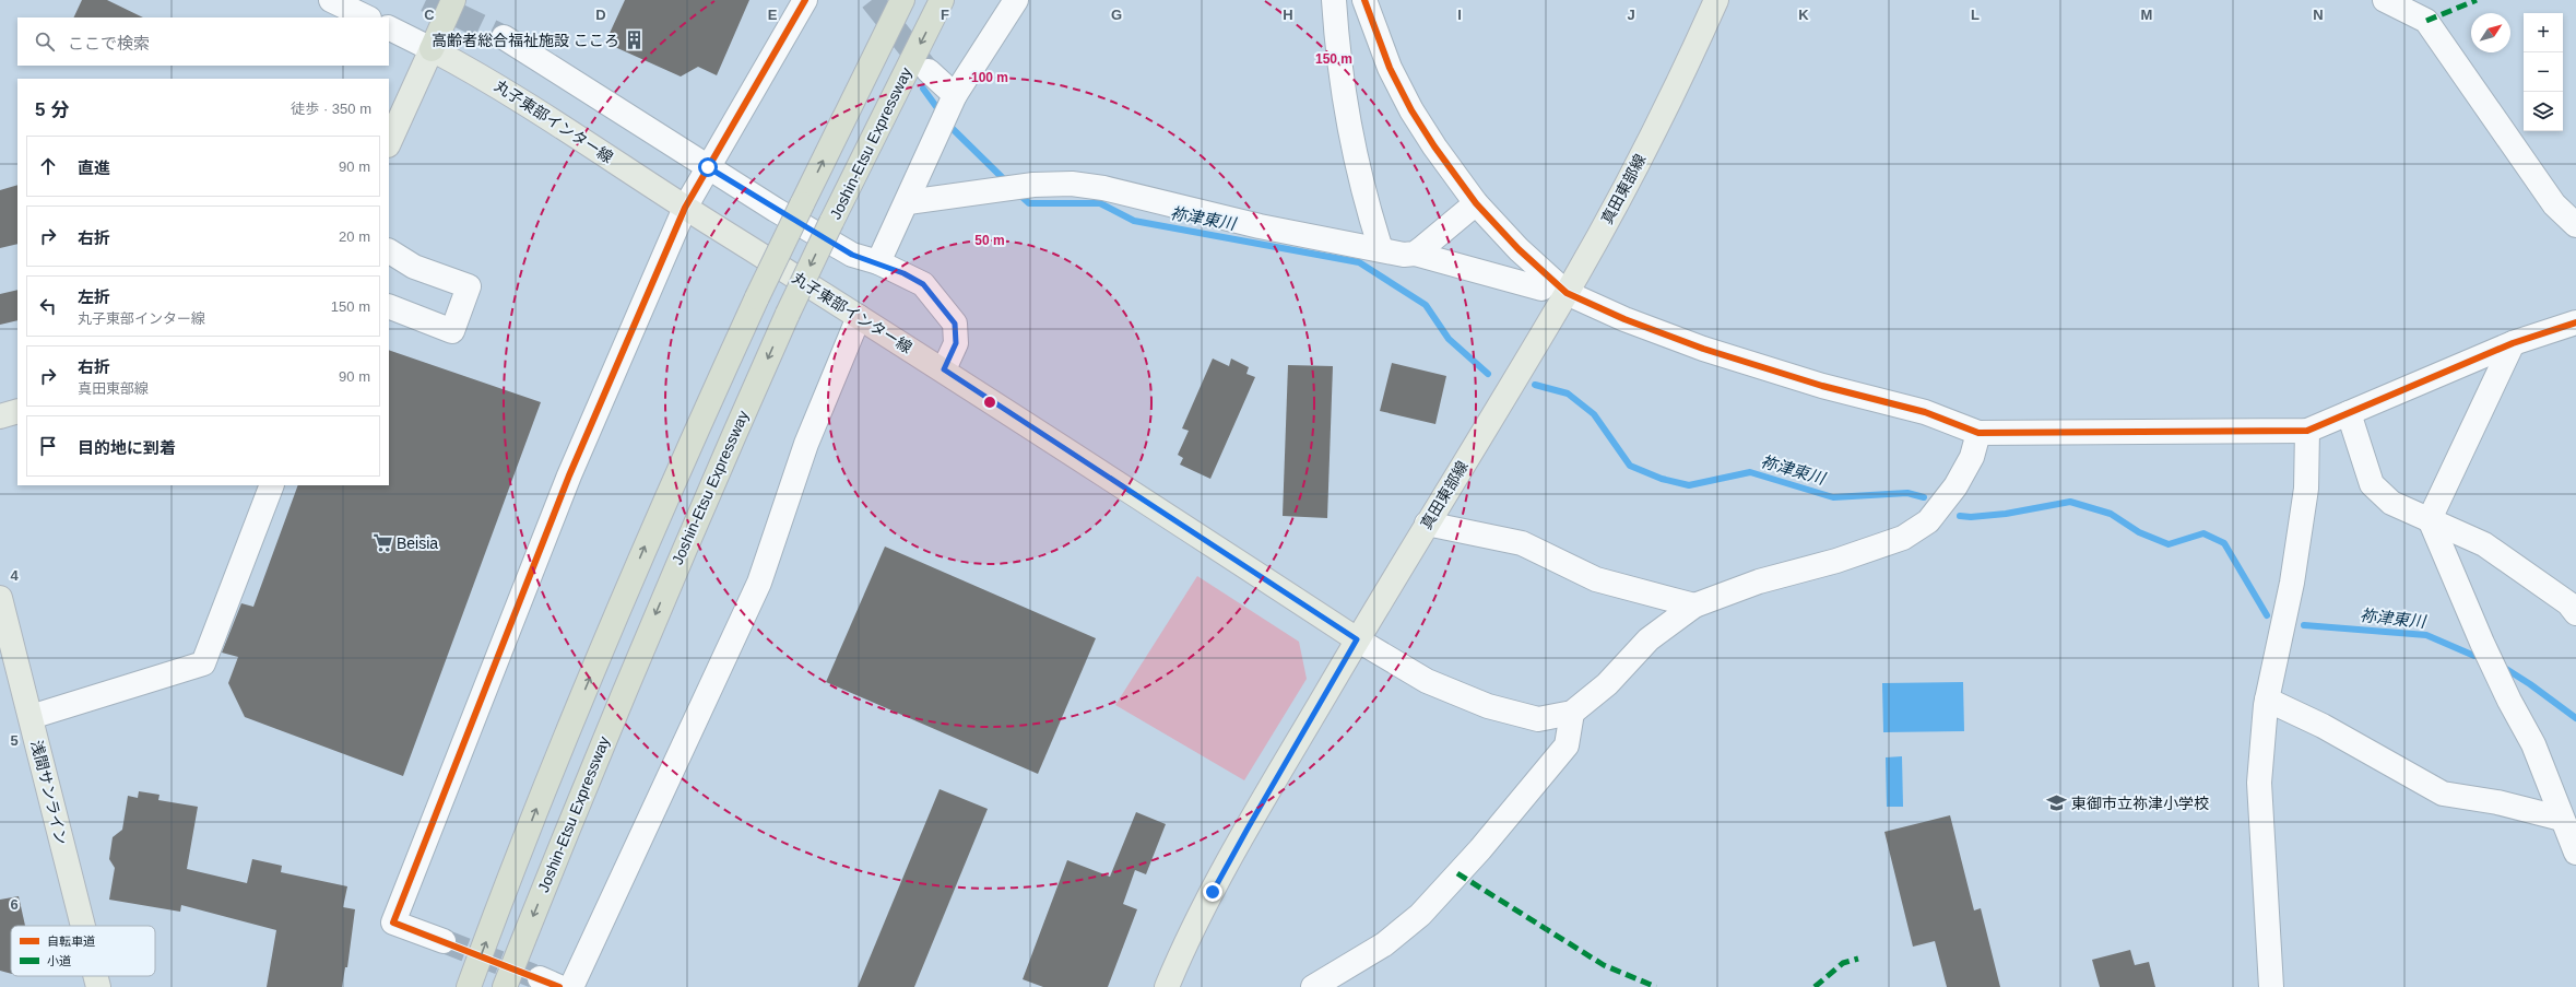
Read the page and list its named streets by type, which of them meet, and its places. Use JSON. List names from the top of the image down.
{
  "streets": {
    "highway": ["Joshin-Etsu Expressway"],
    "main road": ["丸子東部インター線", "真田東部線", "浅間サンライン"]
  },
  "crossings": [
    ["丸子東部インター線", "真田東部線"]
  ],
  "water": ["祢津東川"],
  "places": {
    "building": ["高齢者総合福祉施設 こころ"],
    "supermarket": ["Beisia"],
    "school or university": ["東御市立祢津小学校"]
  },
  "legend": ["自転車道", "小道"],
  "north": "top right",
  "page": {
    "map_buttons": ["+", "−"],
    "search": "ここで検索",
    "heading": ["5 分", "徒歩 · 350 m"],
    "list": [
      ["直進", "90 m"],
      ["右折", "20 m"],
      ["左折", "丸子東部インター線", "150 m"],
      ["右折", "真田東部線", "90 m"],
      "目的地に到着"
    ]
  },
  "grid": {
    "columns": [
      "C",
      "D",
      "E",
      "F",
      "G",
      "H",
      "I",
      "J",
      "K",
      "L",
      "M",
      "N"
    ],
    "rows": ["4", "5", "6"]
  },
  "rings": ["150 m", "100 m", "50 m"]
}
